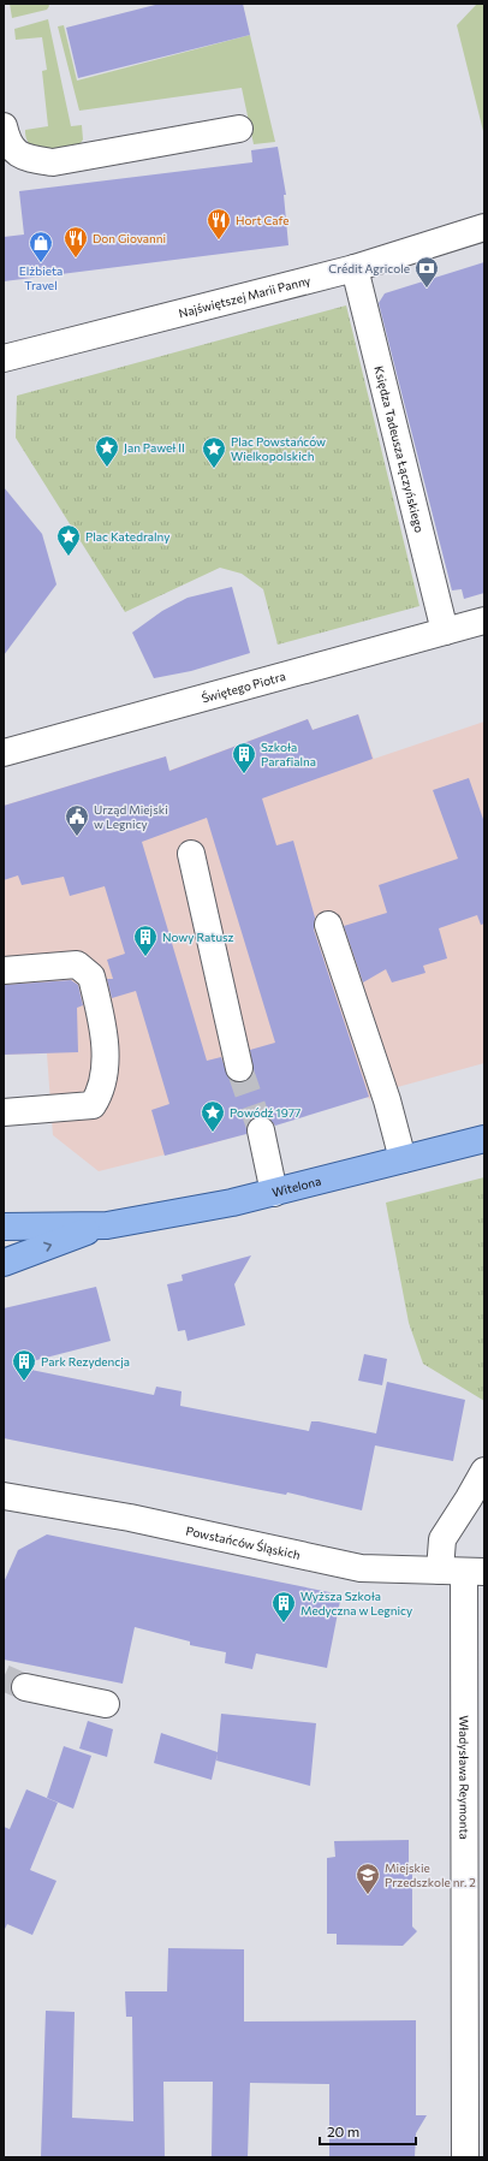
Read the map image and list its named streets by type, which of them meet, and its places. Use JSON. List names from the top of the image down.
{
  "streets": {
    "main road": ["Witelona"],
    "street": [
      "Najświętszej Marii Panny",
      "Księdza Tadeusza Łączyńskiego",
      "Świętego Piotra",
      "Powstańców Śląskich",
      "Władysława Reymonta"
    ]
  },
  "crossings": [
    ["Najświętszej Marii Panny", "Księdza Tadeusza Łączyńskiego"],
    ["Księdza Tadeusza Łączyńskiego", "Świętego Piotra"],
    ["Powstańców Śląskich", "Władysława Reymonta"]
  ],
  "places": {
    "restaurant": ["Hort Cafe", "Don Giovanni"],
    "shop": ["Elżbieta Travel"],
    "bank": ["Crédit Agricole"],
    "place": [
      "Jan Paweł II",
      "Plac Powstańców Wielkopolskich",
      "Plac Katedralny",
      "Powódź 1977"
    ],
    "building": [
      "Szkoła Parafialna",
      "Nowy Ratusz",
      "Park Rezydencja",
      "Wyższa Szkoła Medyczna w Legnicy"
    ],
    "public building": ["Urząd Miejski w Legnicy"],
    "school or university": ["Miejskie Przedszkole nr. 2"]
  },
  "scale_bar": "20 m"
}
